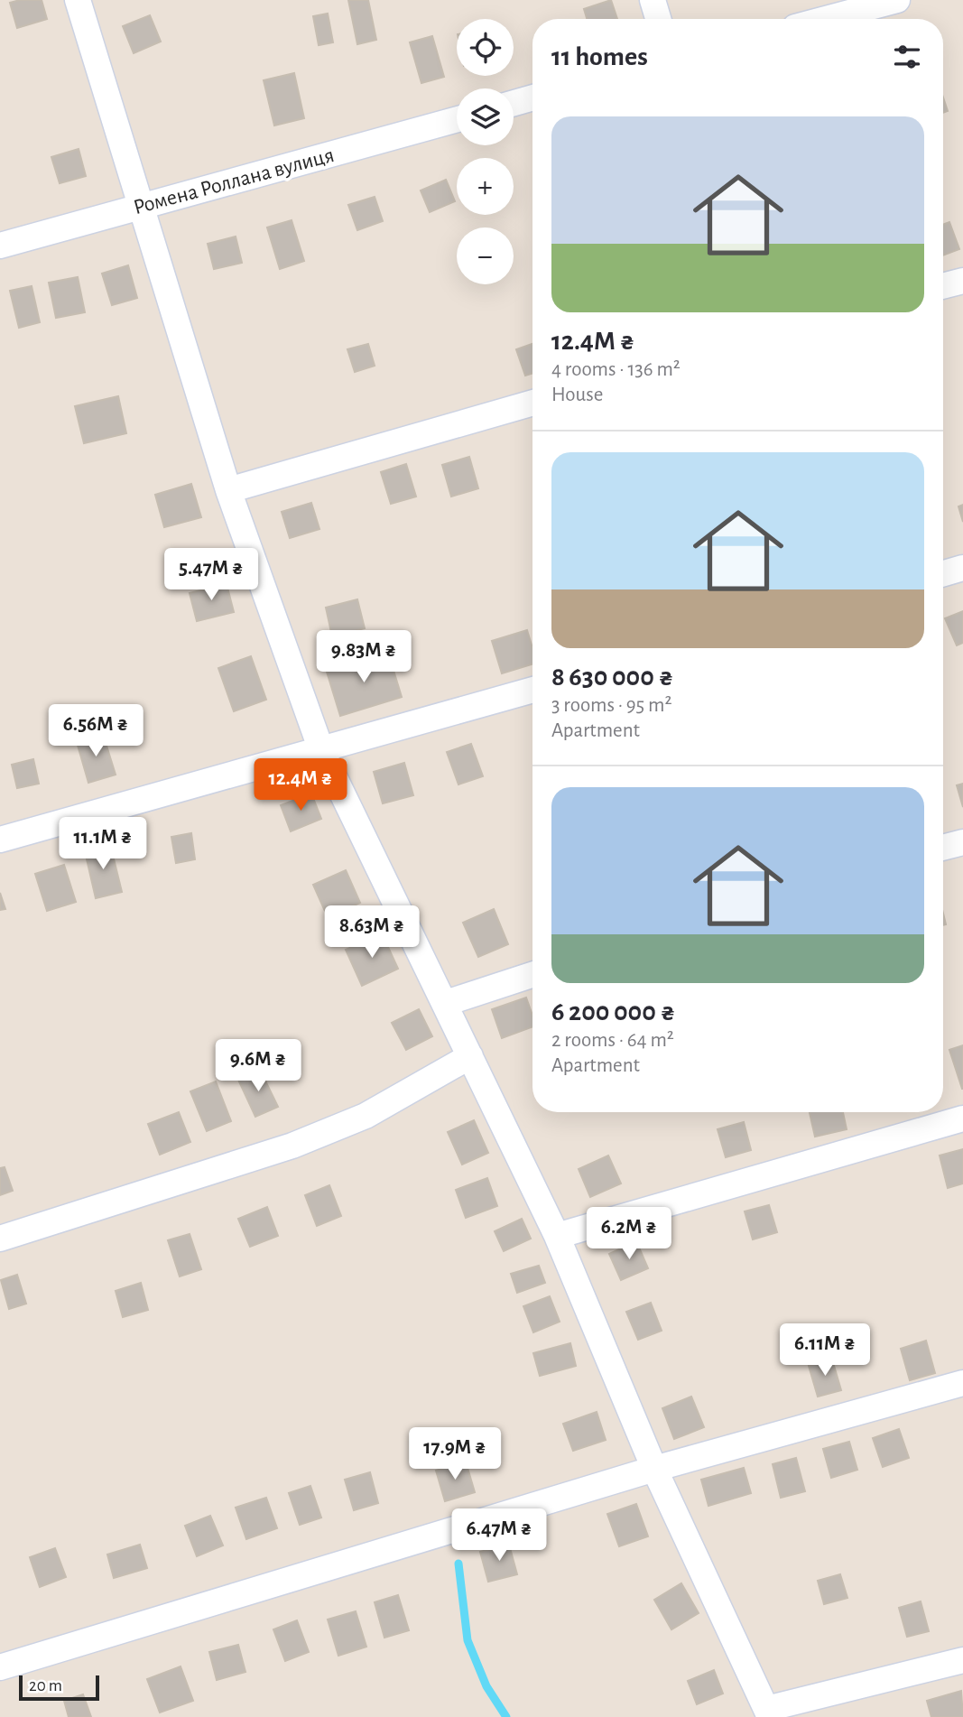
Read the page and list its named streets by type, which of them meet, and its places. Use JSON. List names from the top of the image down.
{
  "streets": {
    "street": ["Ромена Роллана вулиця"]
  },
  "scale_bar": "20 m",
  "page": {
    "map_buttons": ["+", "−"],
    "heading": "11 homes",
    "list": [
      {
        "name": "12.4M ₴",
        "note": "4 rooms · 136 m² · House"
      },
      {
        "name": "8 630 000 ₴",
        "note": "3 rooms · 95 m² · Apartment"
      },
      {
        "name": "6 200 000 ₴",
        "note": "2 rooms · 64 m² · Apartment"
      }
    ],
    "price": [
      "5.47M ₴",
      "9.83M ₴",
      "6.56M ₴",
      "12.4M ₴",
      "11.1M ₴",
      "8.63M ₴",
      "9.6M ₴",
      "6.2M ₴",
      "6.11M ₴",
      "17.9M ₴",
      "6.47M ₴"
    ],
    "scale": "20 m"
  }
}
